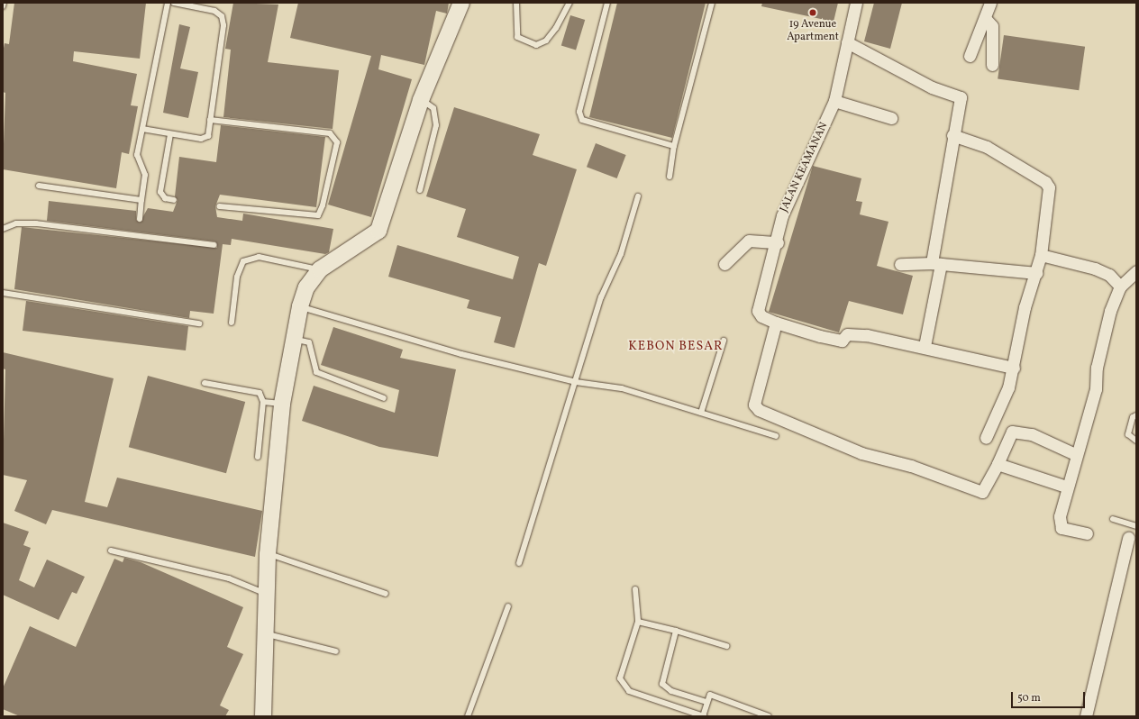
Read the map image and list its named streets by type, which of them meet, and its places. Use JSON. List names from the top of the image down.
{
  "streets": {
    "street": ["JALAN KEAMANAN"]
  },
  "districts": ["KEBON BESAR"],
  "places": ["19 Avenue Apartment"],
  "scale_bar": "50 m"
}
